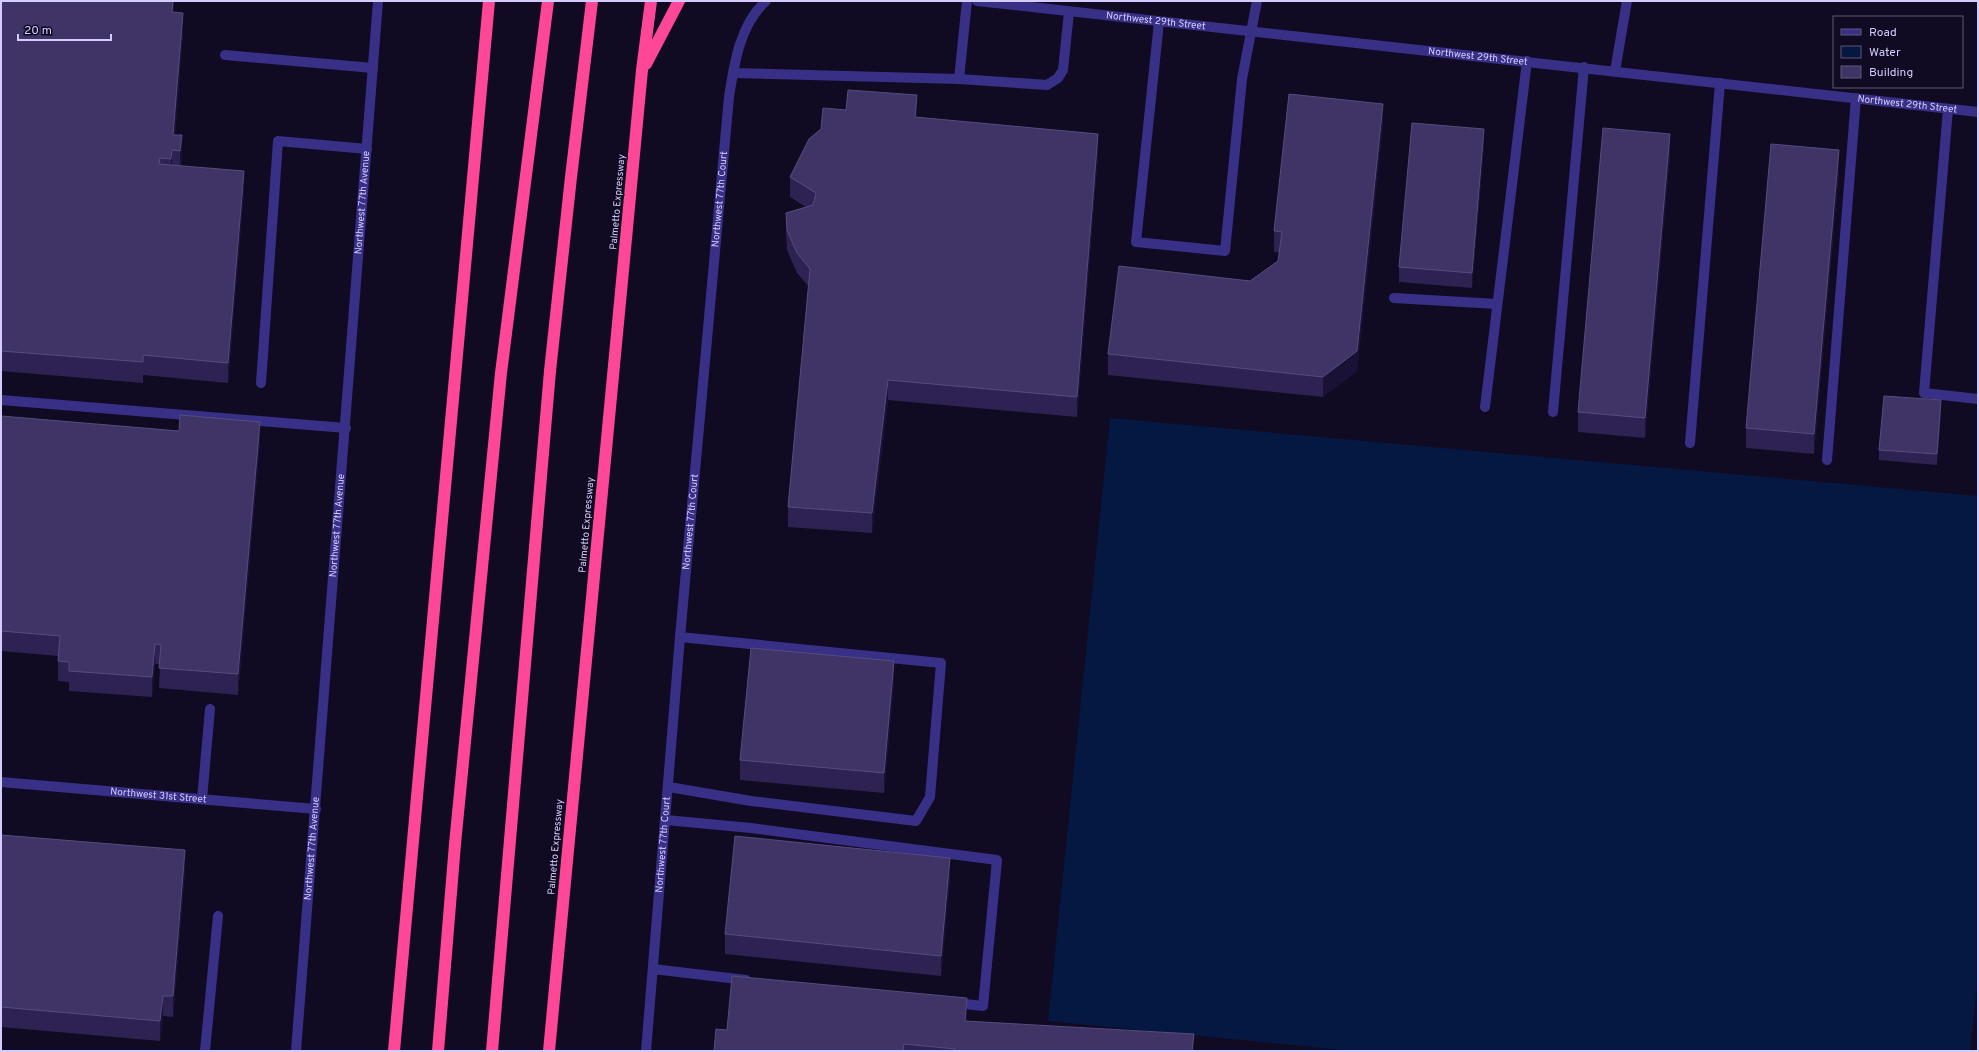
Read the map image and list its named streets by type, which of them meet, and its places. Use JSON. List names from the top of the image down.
{
  "streets": {
    "highway": ["Palmetto Expressway"],
    "street": [
      "Northwest 29th Street",
      "Northwest 77th Court",
      "Northwest 77th Avenue",
      "Northwest 31st Street"
    ]
  },
  "crossings": [
    ["Northwest 77th Avenue", "Northwest 31st Street"]
  ],
  "legend": ["Road", "Water", "Building"],
  "scale_bar": "20 m"
}
